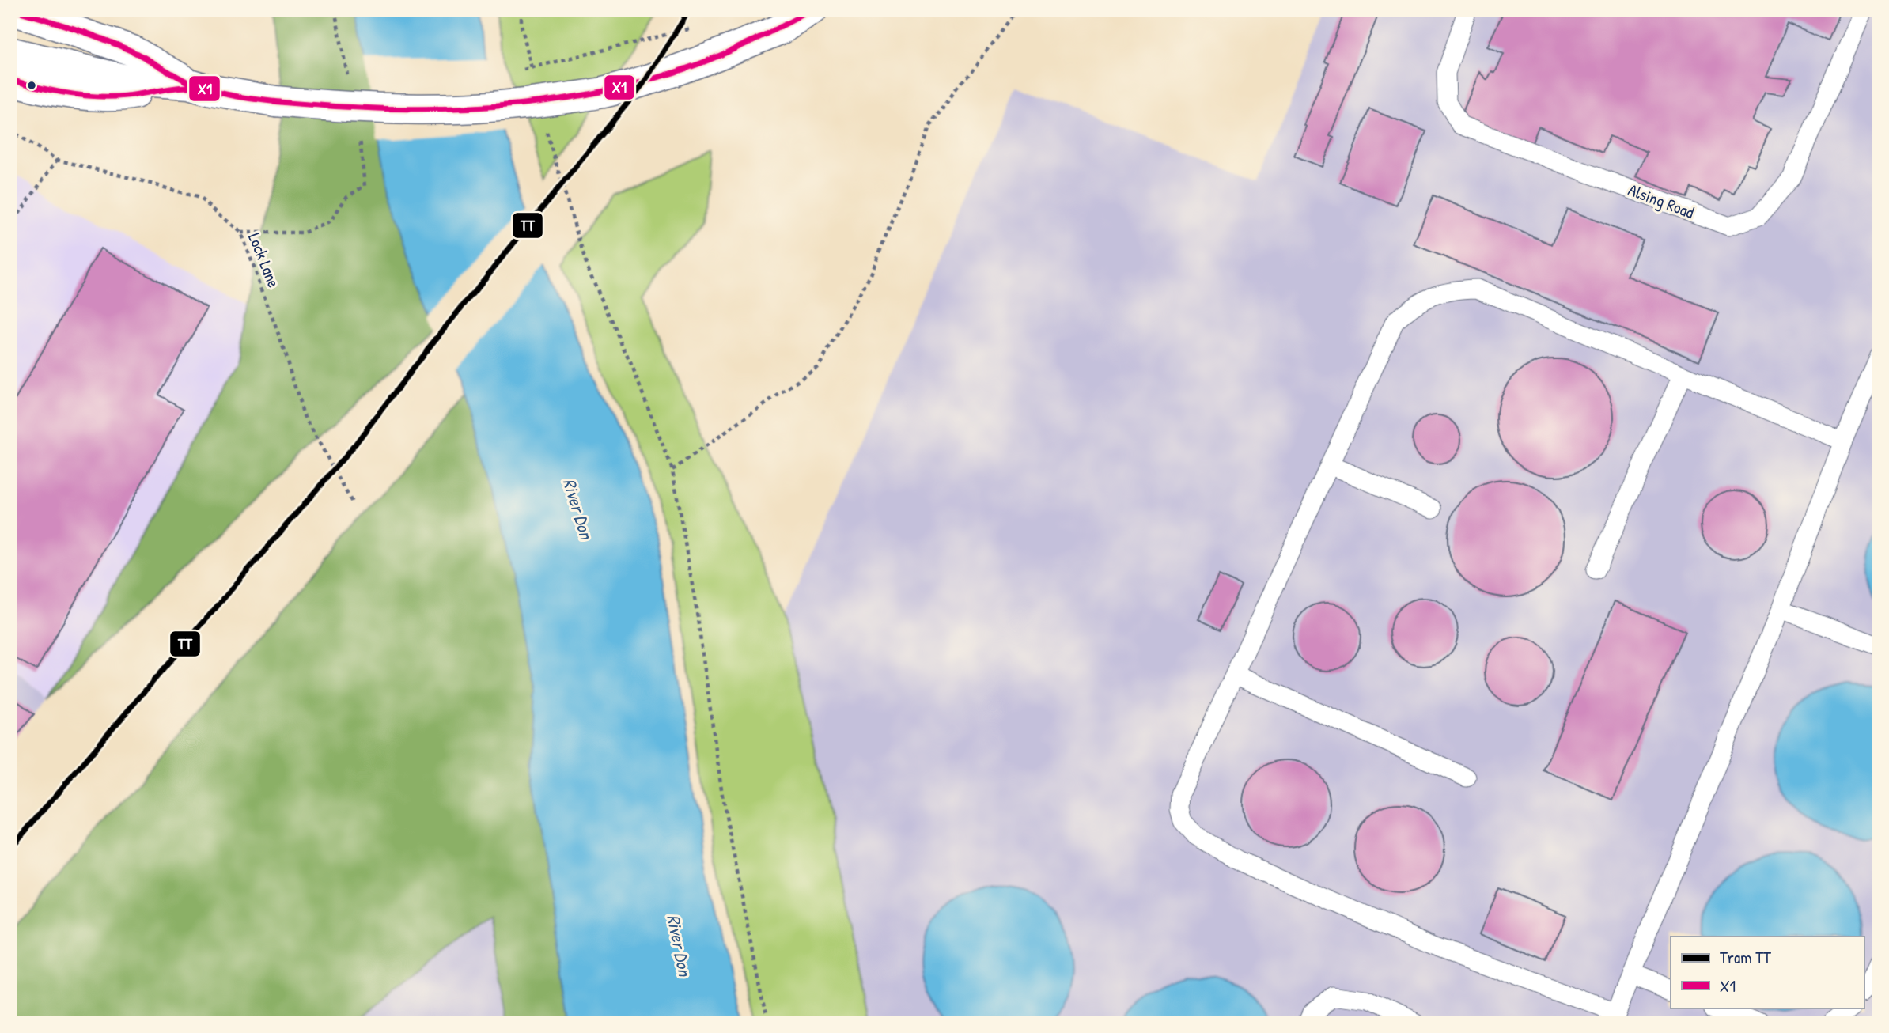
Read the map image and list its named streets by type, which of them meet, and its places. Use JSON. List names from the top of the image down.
{
  "streets": {
    "lane": ["Alsing Road"],
    "path": ["Lock Lane"]
  },
  "water": ["River Don"],
  "lines": ["tram line TT", "transit line X1"],
  "legend": ["Tram TT", "X1"]
}
